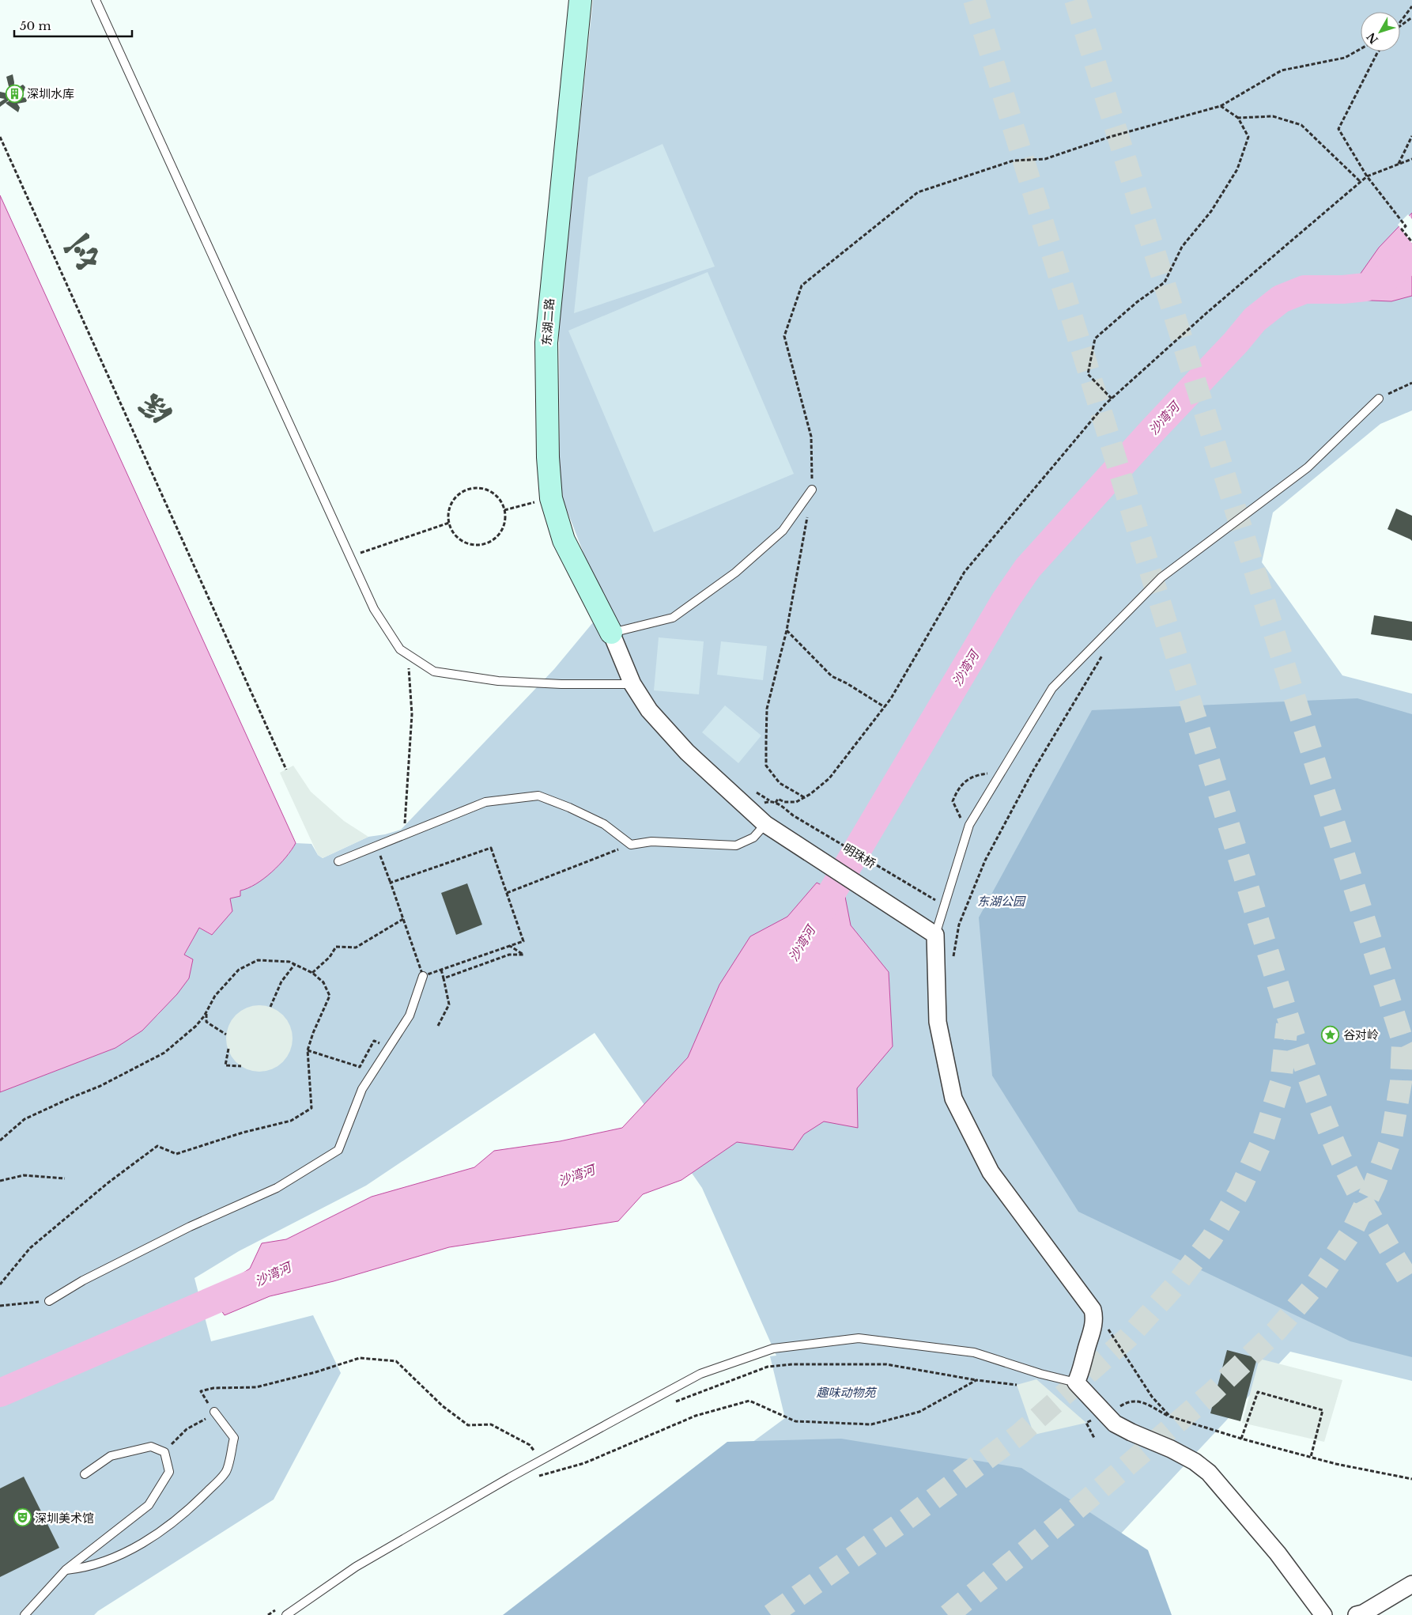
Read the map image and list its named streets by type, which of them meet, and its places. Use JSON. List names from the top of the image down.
{
  "streets": {
    "street": ["东湖二路", "明珠桥"]
  },
  "crossings": [
    ["东湖二路", "明珠桥"]
  ],
  "water": ["沙湾河"],
  "parks": ["东湖公园", "趣味动物苑"],
  "places": {
    "building": ["深圳水库"],
    "place": ["谷对岭"],
    "theatre": ["深圳美术馆"]
  },
  "scale_bar": "50 m",
  "north": "bottom left"
}
